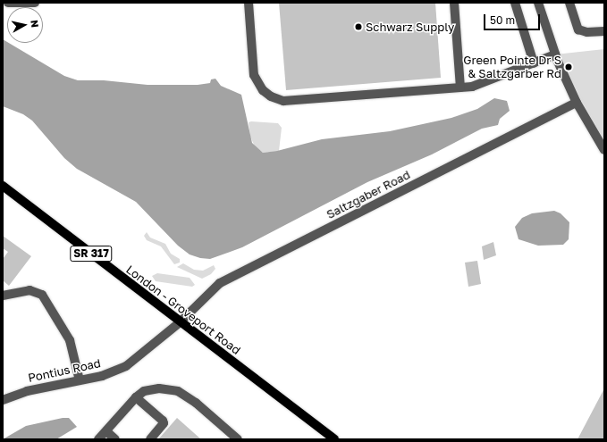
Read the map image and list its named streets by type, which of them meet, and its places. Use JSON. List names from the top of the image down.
{
  "streets": {
    "main road": ["SR 317", "London - Groveport Road"],
    "street": ["Saltzgaber Road", "Pontius Road"]
  },
  "crossings": [
    ["Saltzgaber Road", "London - Groveport Road"],
    ["Saltzgaber Road", "Pontius Road"],
    ["London - Groveport Road", "Pontius Road"]
  ],
  "places": ["Schwarz Supply", "Green Pointe Dr S & Saltzgarber Rd"],
  "scale_bar": "50 m",
  "north": "right"
}
